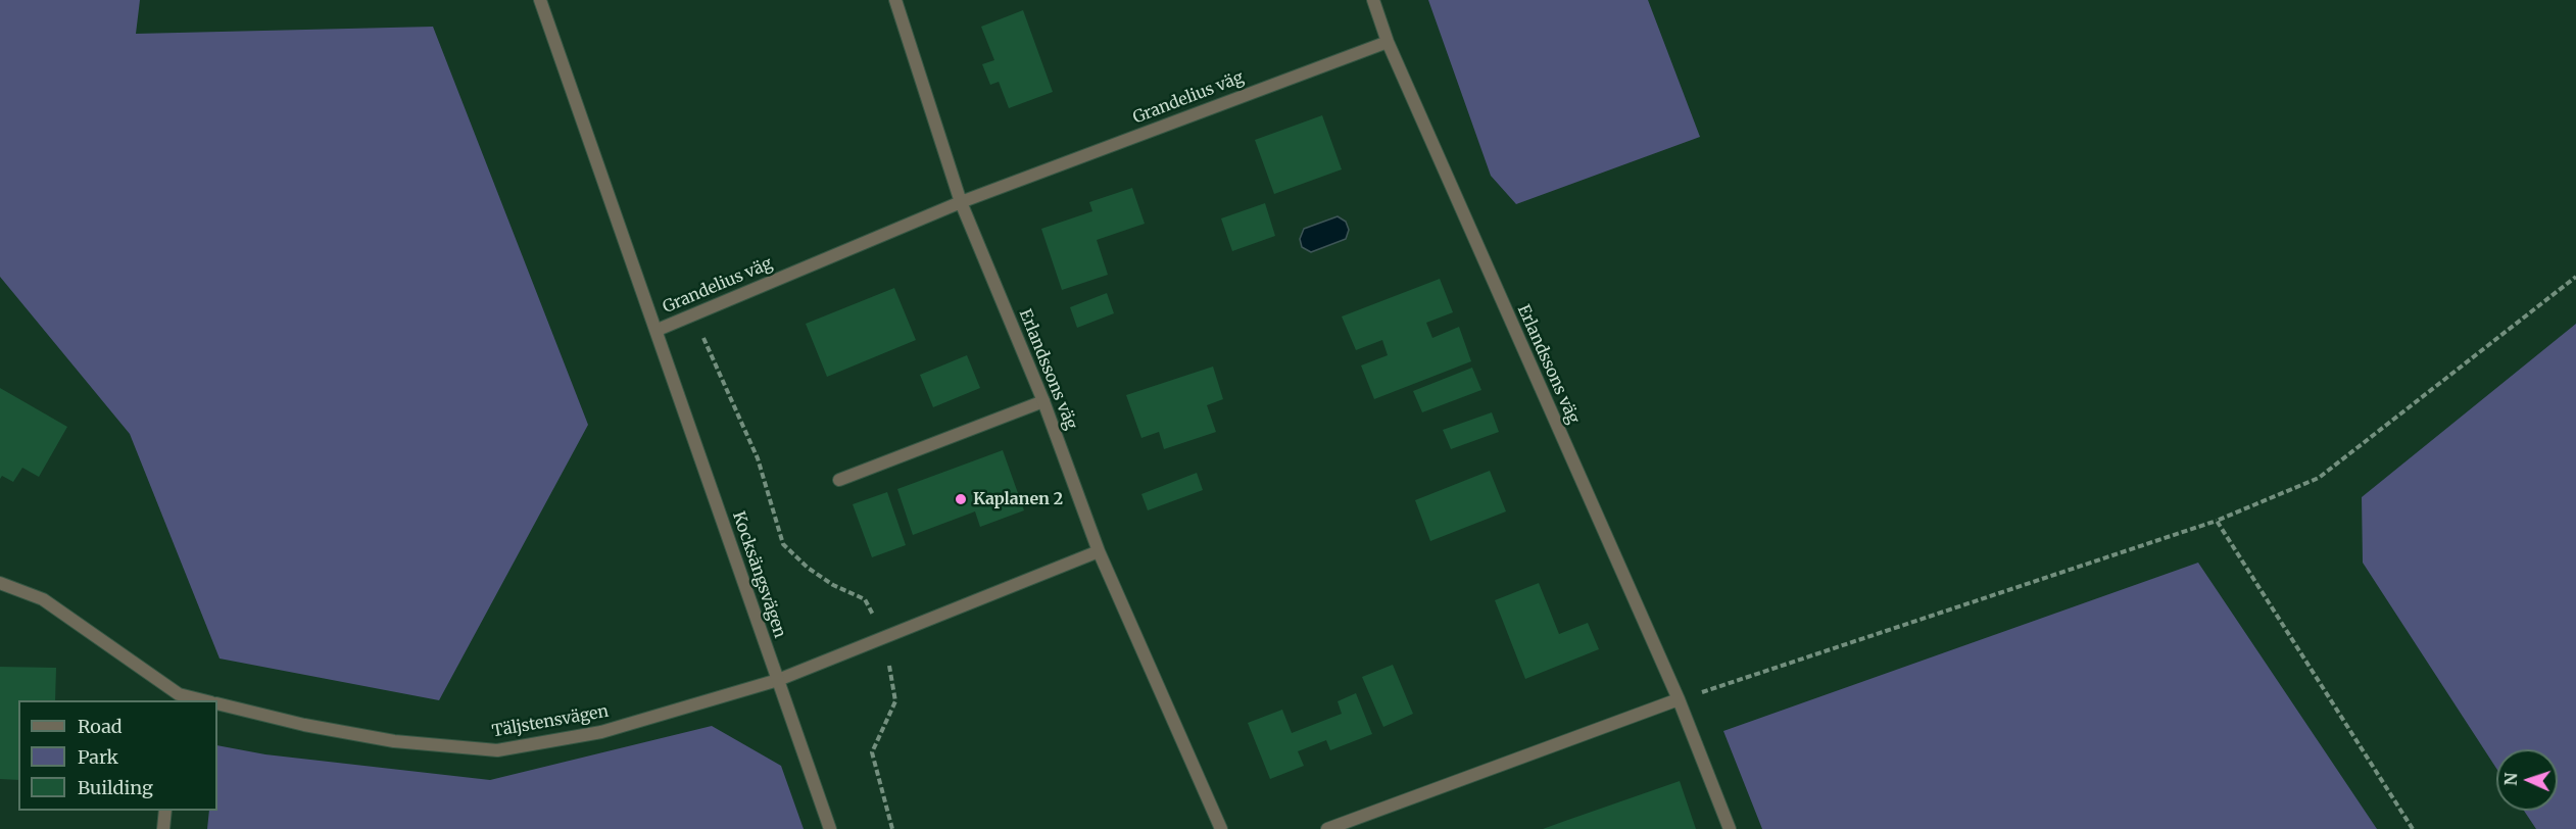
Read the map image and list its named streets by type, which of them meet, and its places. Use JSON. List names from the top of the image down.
{
  "streets": {
    "street": [
      "Grandelius väg",
      "Erlandssons väg",
      "Kocksängsvägen",
      "Täljstensvägen"
    ]
  },
  "crossings": [
    ["Grandelius väg", "Erlandssons väg"],
    ["Grandelius väg", "Kocksängsvägen"],
    ["Kocksängsvägen", "Täljstensvägen"]
  ],
  "places": ["Kaplanen 2"],
  "legend": ["Road", "Park", "Building"],
  "north": "left"
}
